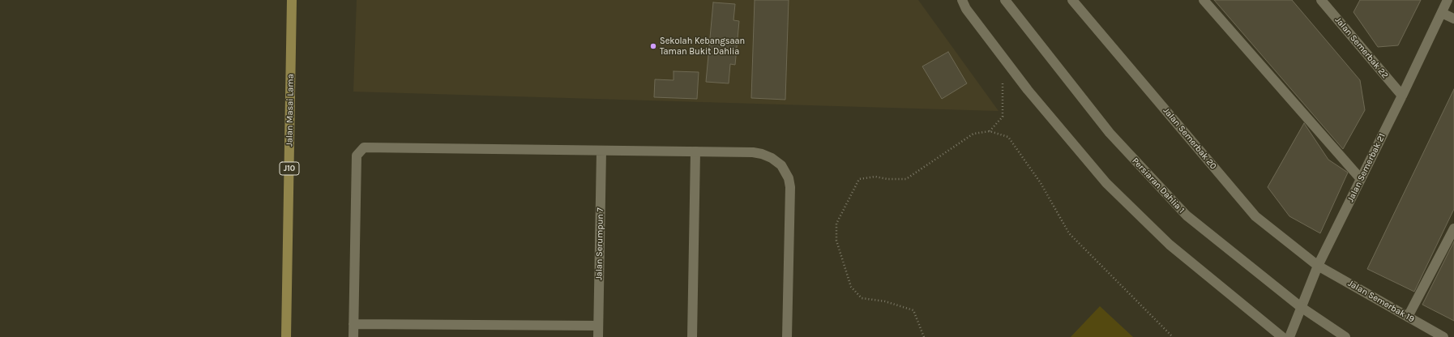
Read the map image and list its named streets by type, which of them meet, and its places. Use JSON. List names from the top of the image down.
{
  "streets": {
    "main road": ["Jalan Masai Lama", "J10"],
    "street": [
      "Jalan Semerbak 22",
      "Jalan Semerbak 20",
      "Jalan Semerbak 21",
      "Persiaran Dahlia 1",
      "Jalan Serumpun 7",
      "Jalan Semerbak 19"
    ]
  },
  "crossings": [
    ["Jalan Semerbak 22", "Jalan Semerbak 21"],
    ["Jalan Semerbak 20", "Jalan Semerbak 21"],
    ["Jalan Semerbak 20", "Jalan Semerbak 19"],
    ["Jalan Semerbak 21", "Persiaran Dahlia 1"],
    ["Jalan Semerbak 21", "Jalan Semerbak 19"]
  ],
  "places": ["Sekolah Kebangsaan Taman Bukit Dahlia"]
}
